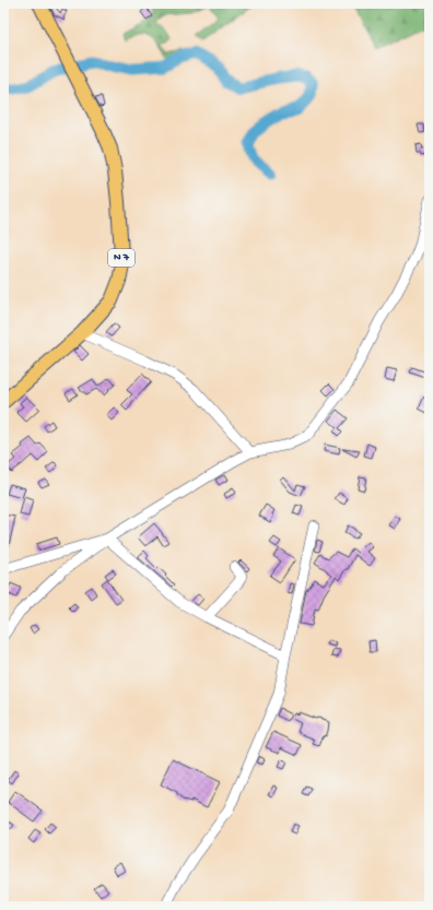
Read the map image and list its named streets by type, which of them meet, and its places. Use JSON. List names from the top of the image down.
{
  "streets": {
    "main road": ["N 7"]
  }
}
